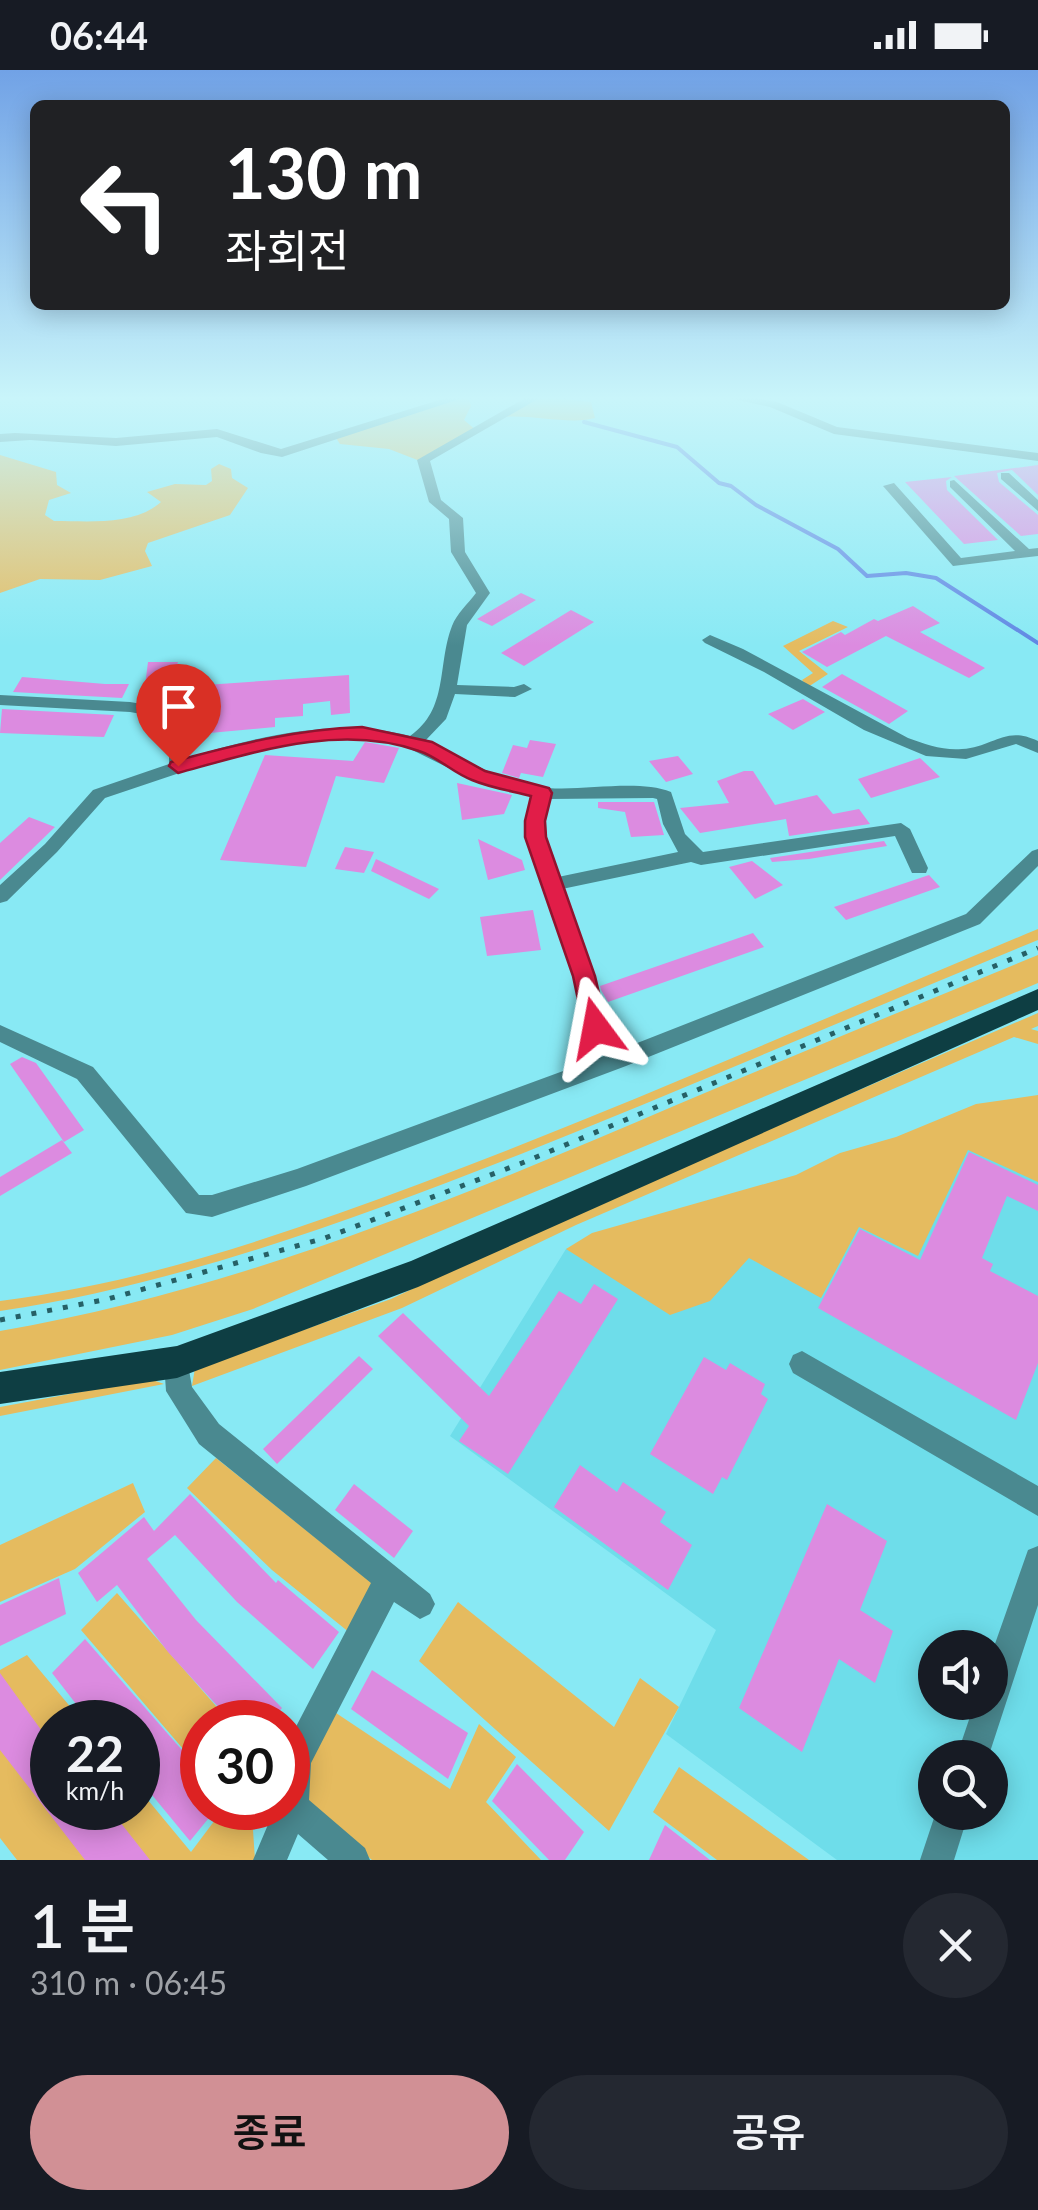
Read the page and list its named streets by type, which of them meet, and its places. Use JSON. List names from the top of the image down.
{
  "page": {
    "status": "06:44",
    "turn": ["130 m", "좌회전"],
    "speed": "22 km/h",
    "limit": "30",
    "heading": ["1 분", "310 m · 06:45"],
    "buttons": ["종료", "공유"]
  }
}
